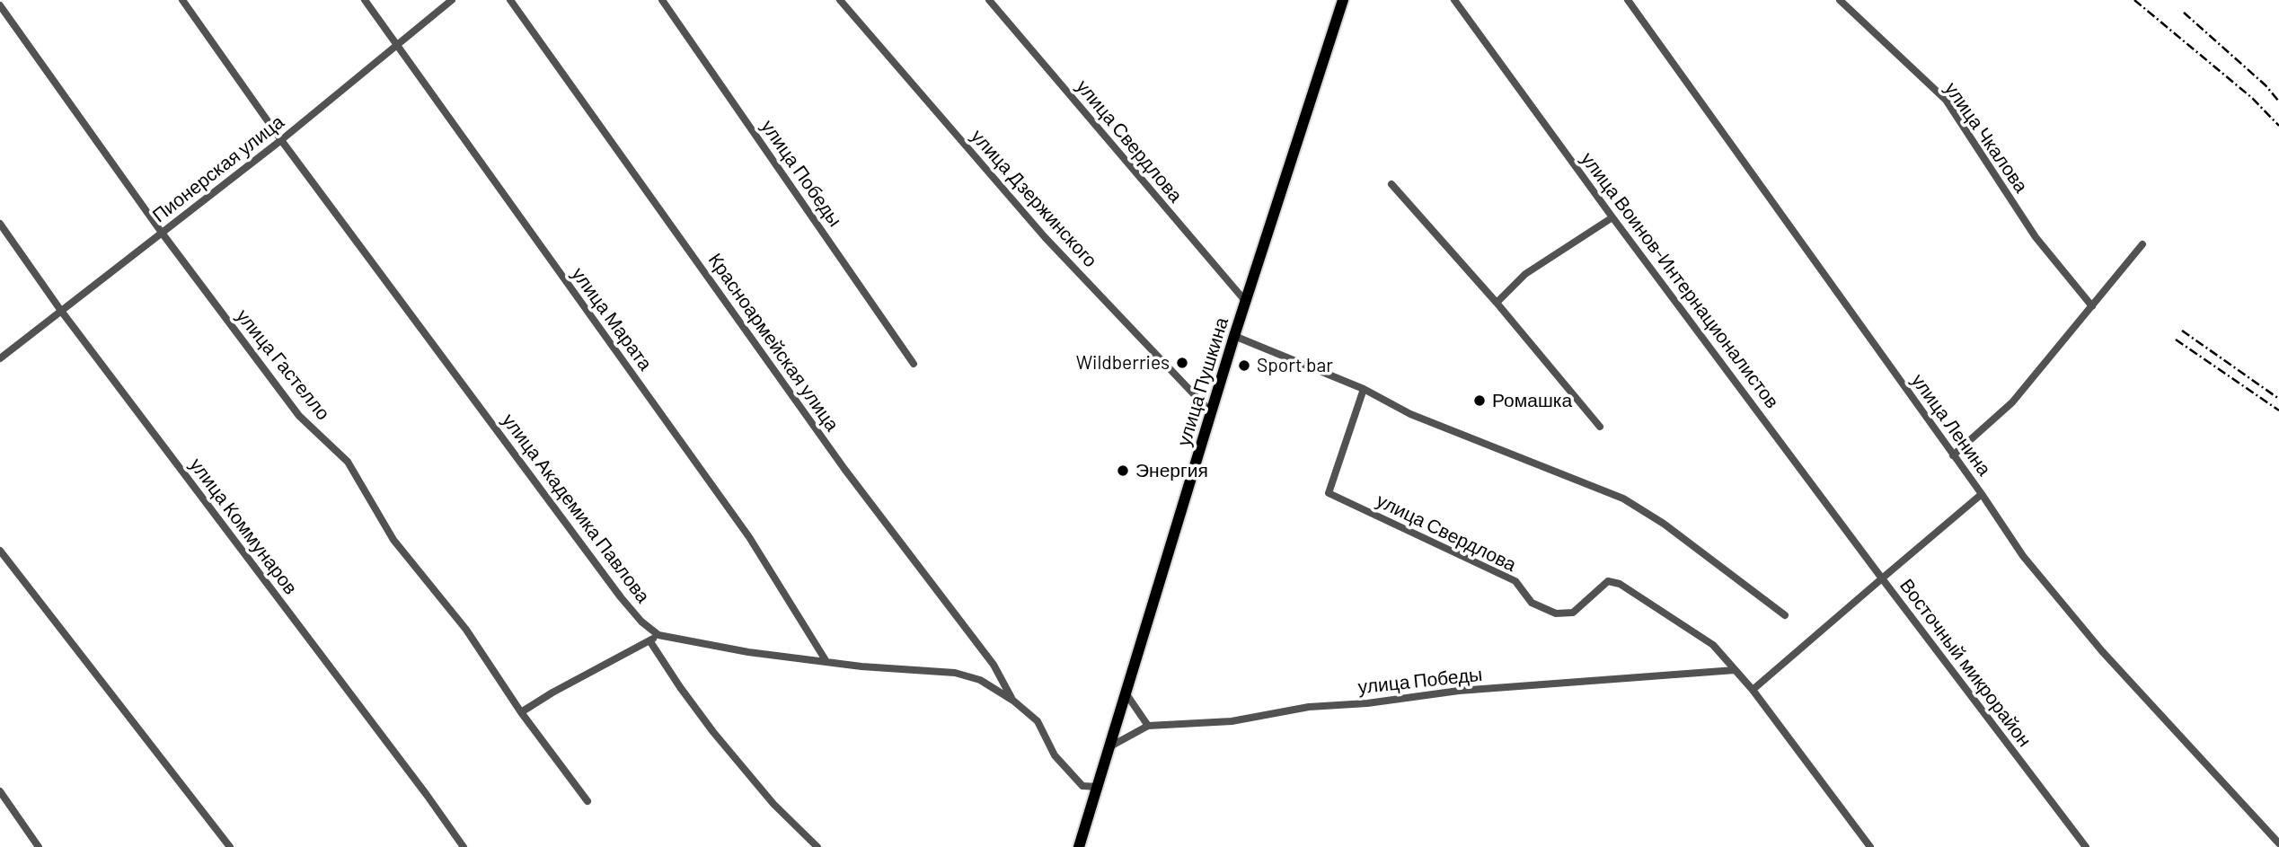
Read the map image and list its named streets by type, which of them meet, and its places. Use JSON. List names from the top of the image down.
{
  "streets": {
    "main road": ["улица Пушкина"],
    "street": [
      "улица Чкалова",
      "улица Свердлова",
      "Пионерская улица",
      "улица Победы",
      "улица Дзержинского",
      "улица Воинов-Интернационалистов",
      "улица Марата",
      "Красноармейская улица",
      "улица Гастелло",
      "улица Ленина",
      "улица Академика Павлова",
      "улица Коммунаров",
      "Восточный микрорайон"
    ]
  },
  "crossings": [
    ["улица Свердлова", "улица Победы"],
    ["улица Свердлова", "улица Пушкина"],
    ["улица Свердлова", "Восточный микрорайон"],
    ["Пионерская улица", "улица Марата"],
    ["Пионерская улица", "улица Гастелло"],
    ["Пионерская улица", "улица Академика Павлова"],
    ["Пионерская улица", "улица Коммунаров"],
    ["улица Дзержинского", "улица Пушкина"],
    ["улица Воинов-Интернационалистов", "Восточный микрорайон"]
  ],
  "places": [
    "Wildberries",
    "Sport bar",
    "Ромашка",
    "Энергия"
  ]
}
